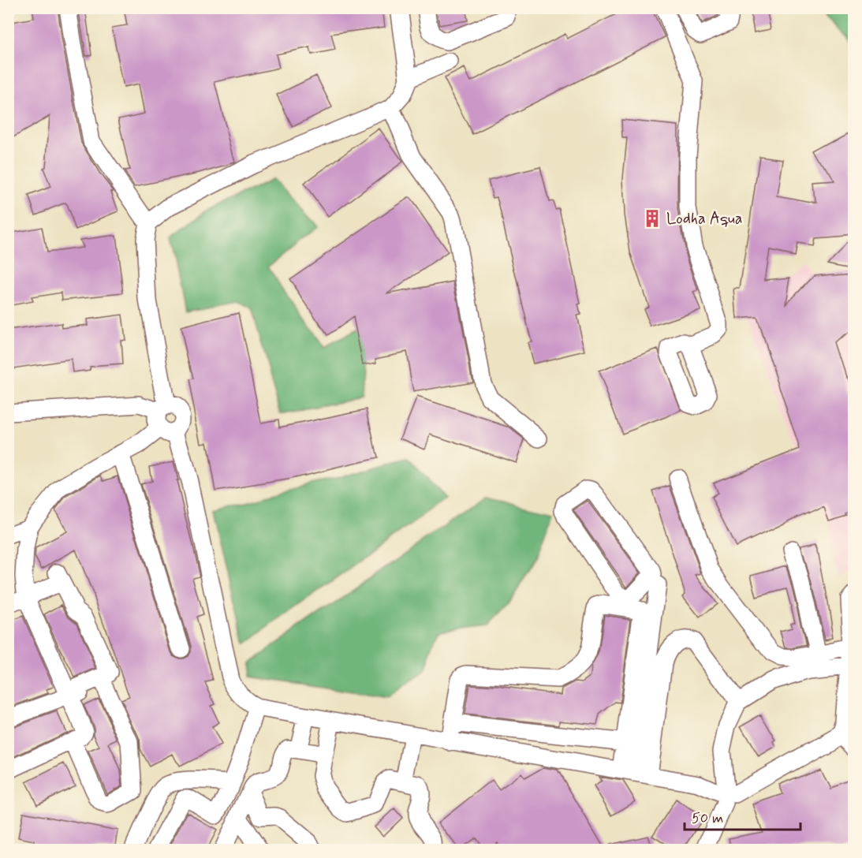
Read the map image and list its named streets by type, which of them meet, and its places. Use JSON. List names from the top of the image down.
{
  "places": {
    "building": ["Lodha Aqua"]
  },
  "scale_bar": "50 m"
}
